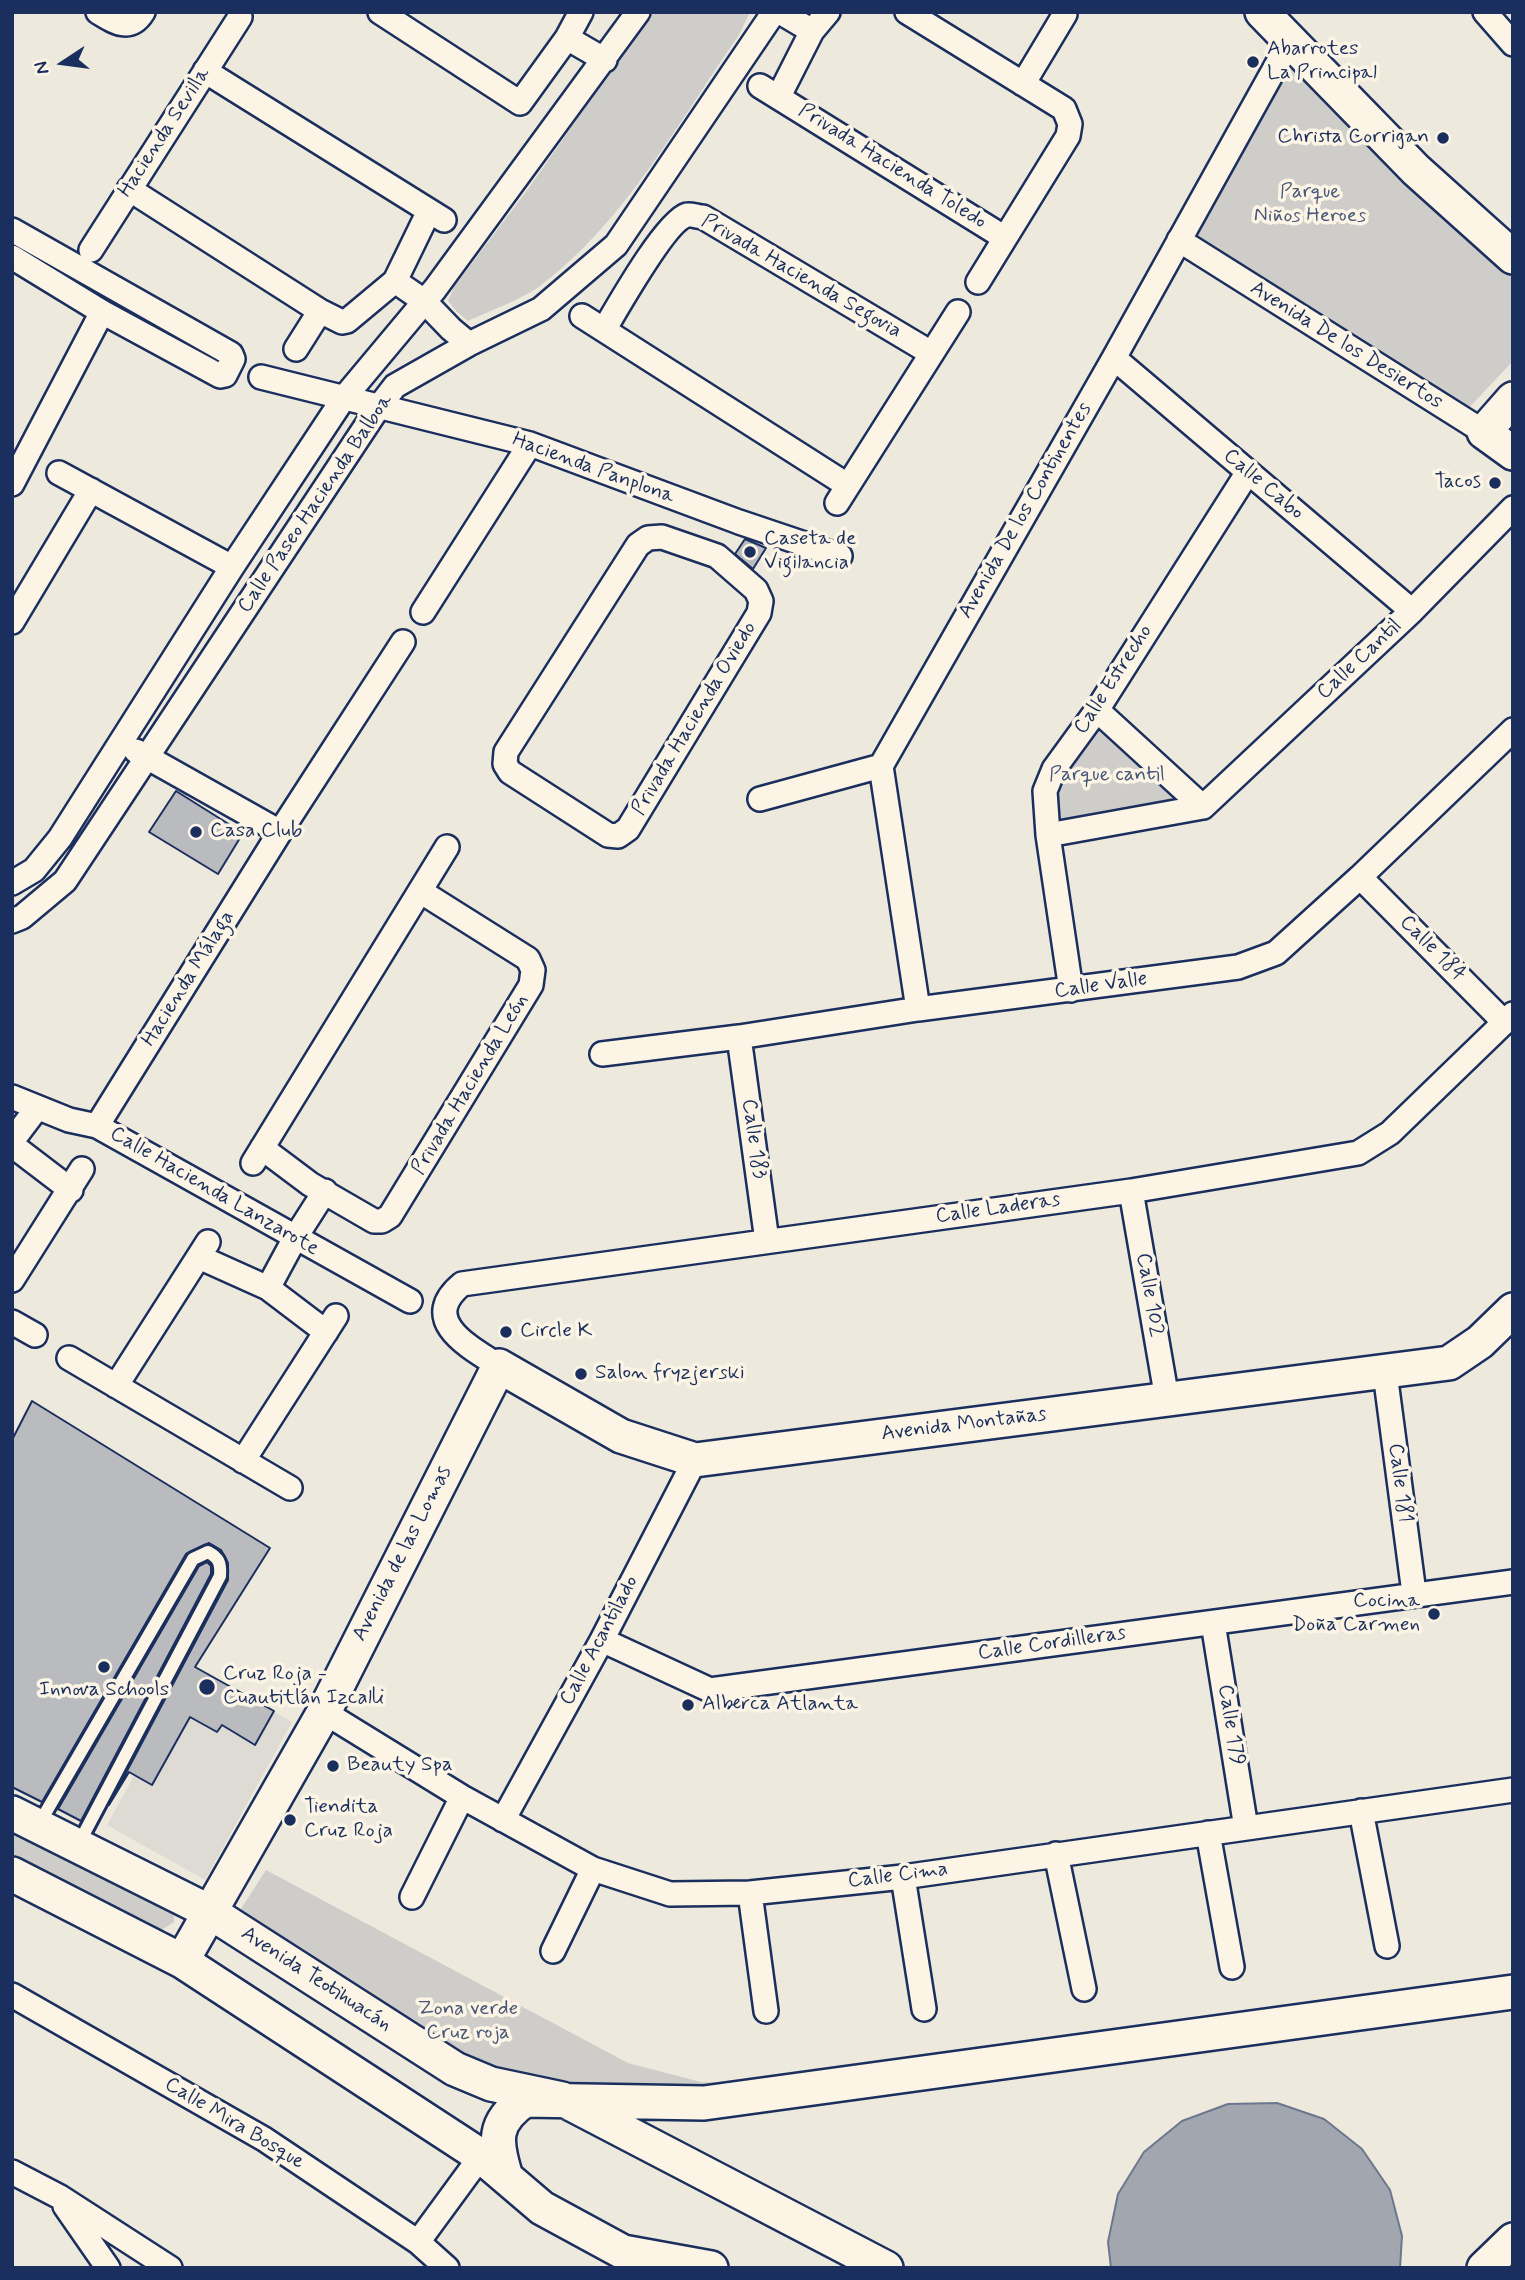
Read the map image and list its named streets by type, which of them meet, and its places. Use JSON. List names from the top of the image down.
{
  "streets": {
    "main road": [
      "Avenida De los Desiertos",
      "Avenida Montañas",
      "Avenida de las Lomas",
      "Avenida Teotihuacán"
    ],
    "street": [
      "Hacienda Sevilla",
      "Privada Hacienda Toledo",
      "Privada Hacienda Segovia",
      "Hacienda Panplona",
      "Calle Cabo",
      "Calle Paseo Hacienda Balboa",
      "Avenida De los Continentes",
      "Calle Cantil",
      "Calle Estrecho",
      "Privada Hacienda Oviedo",
      "Calle 184",
      "Hacienda Málaga",
      "Calle Valle",
      "Privada Hacienda León",
      "Calle 183",
      "Calle Hacienda Lanzarote",
      "Calle Laderas",
      "Calle 102",
      "Calle 181",
      "Calle Acantilado",
      "Calle Cordilleras",
      "Calle 179",
      "Calle Cima",
      "Calle Mira Bosque"
    ]
  },
  "crossings": [
    ["Avenida De los Desiertos", "Avenida De los Continentes"],
    ["Hacienda Panplona", "Calle Paseo Hacienda Balboa"],
    ["Calle Cabo", "Avenida De los Continentes"],
    ["Calle Cabo", "Calle Cantil"],
    ["Calle Cabo", "Calle Estrecho"],
    ["Calle Estrecho", "Calle Valle"],
    ["Calle 184", "Calle Valle"],
    ["Calle 184", "Calle Laderas"],
    ["Hacienda Málaga", "Calle Hacienda Lanzarote"],
    ["Calle Valle", "Calle 183"],
    ["Calle 183", "Calle Laderas"],
    ["Calle Laderas", "Calle 102"],
    ["Calle Laderas", "Avenida Montañas"],
    ["Calle 102", "Avenida Montañas"],
    ["Avenida Montañas", "Calle 181"],
    ["Avenida Montañas", "Avenida de las Lomas"],
    ["Avenida Montañas", "Calle Acantilado"],
    ["Calle 181", "Calle Cordilleras"],
    ["Avenida de las Lomas", "Calle Cima"],
    ["Avenida de las Lomas", "Avenida Teotihuacán"],
    ["Calle Acantilado", "Calle Cordilleras"],
    ["Calle Acantilado", "Calle Cima"],
    ["Calle Cordilleras", "Calle 179"],
    ["Calle 179", "Calle Cima"]
  ],
  "parks": ["Parque Niños Heroes", "Parque cantil", "Zona verde Cruz roja"],
  "places": [
    "Abarrotes La Principal",
    "Christa Corrigan",
    "Tacos",
    "Caseta de Vigilancia",
    "Casa Club",
    "Circle K",
    "Salon fryzjerski",
    "Cocina Doña Carmen",
    "Innova Schools",
    "Cruz Roja - Cuautitlán Izcalli",
    "Alberca Atlanta",
    "Beauty Spa",
    "Tiendita Cruz Roja"
  ],
  "north": "left"
}
